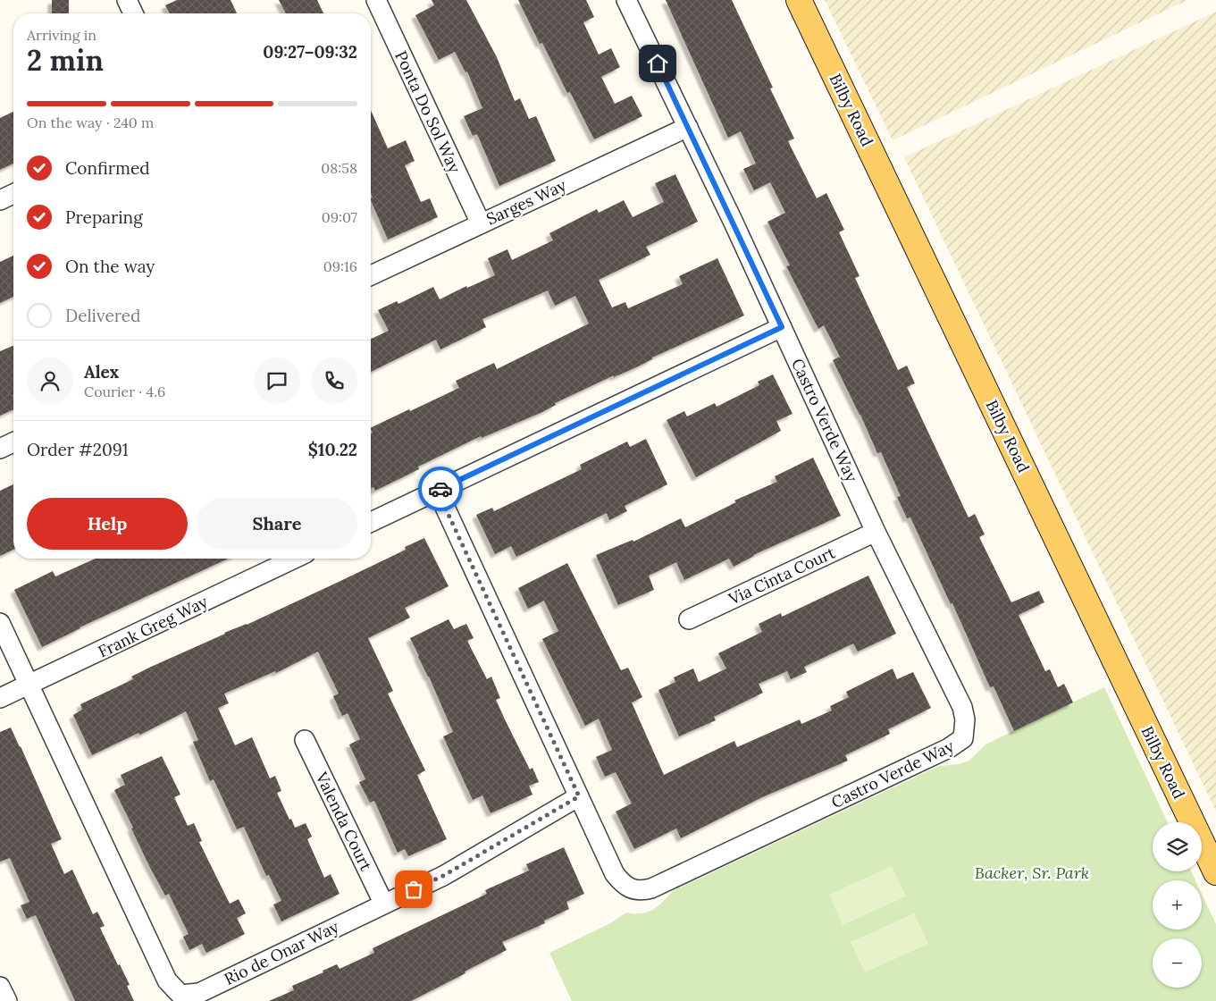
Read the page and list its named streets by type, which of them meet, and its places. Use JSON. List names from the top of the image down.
{
  "streets": {
    "main road": ["Bilby Road"],
    "street": [
      "Ponta Do Sol Way",
      "Sarges Way",
      "Castro Verde Way",
      "Via Cinta Court",
      "Frank Greg Way",
      "Valenda Court",
      "Rio de Onar Way"
    ]
  },
  "crossings": [
    ["Ponta Do Sol Way", "Sarges Way"],
    ["Sarges Way", "Castro Verde Way"],
    ["Castro Verde Way", "Via Cinta Court"],
    ["Castro Verde Way", "Rio de Onar Way"],
    ["Frank Greg Way", "Rio de Onar Way"],
    ["Valenda Court", "Rio de Onar Way"]
  ],
  "parks": ["Backer, Sr. Park"],
  "page": {
    "heading": ["2 min", "Arriving in", "09:27–09:32"],
    "panel": [
      "Alex",
      "Courier · 4.6",
      "Order #2091",
      "$10.22"
    ],
    "bar": "On the way · 240 m",
    "list": [
      ["Confirmed", "08:58"],
      ["Preparing", "09:07"],
      ["On the way", "09:16"],
      "Delivered"
    ],
    "buttons": ["Help", "Share"],
    "map_buttons": ["+", "−"]
  }
}
